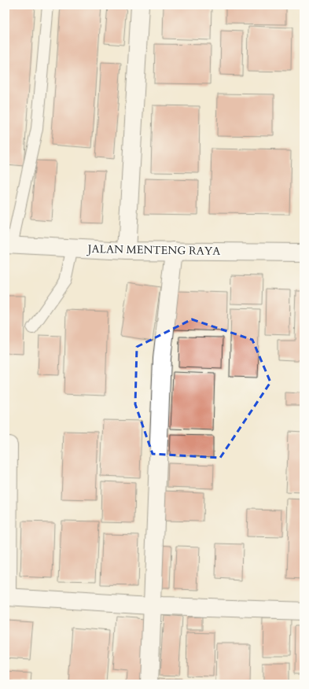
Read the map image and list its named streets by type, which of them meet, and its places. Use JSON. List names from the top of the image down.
{
  "streets": {
    "street": ["JALAN MENTENG RAYA"]
  }
}
